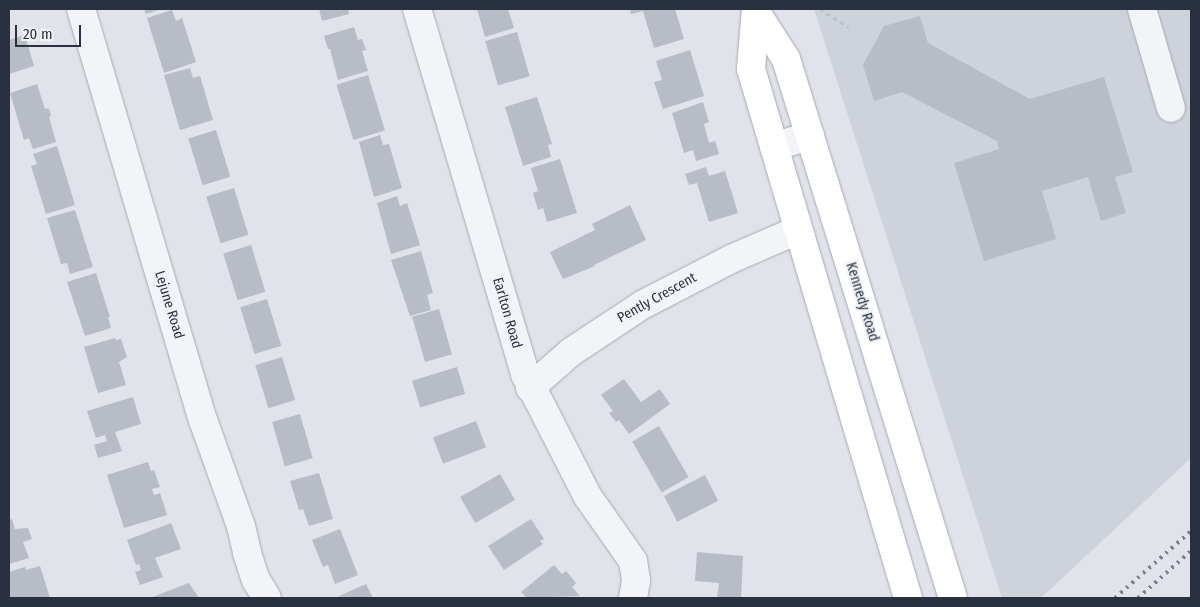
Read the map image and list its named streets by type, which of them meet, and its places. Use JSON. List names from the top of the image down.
{
  "streets": {
    "main road": ["Kennedy Road"],
    "street": ["Pently Crescent", "Lejune Road", "Earlton Road"]
  },
  "crossings": [
    ["Pently Crescent", "Kennedy Road"],
    ["Pently Crescent", "Earlton Road"]
  ],
  "scale_bar": "20 m"
}
